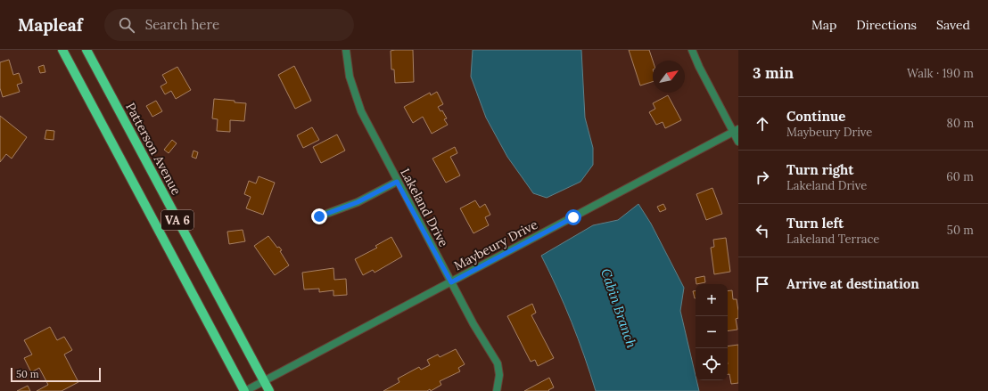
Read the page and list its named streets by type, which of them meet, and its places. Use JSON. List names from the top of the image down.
{
  "streets": {
    "main road": ["Patterson Avenue", "VA 6"],
    "street": ["Lakeland Drive", "Maybeury Drive"]
  },
  "crossings": [
    ["Patterson Avenue", "Maybeury Drive"],
    ["Lakeland Drive", "Maybeury Drive"],
    ["VA 6", "Maybeury Drive"]
  ],
  "water": ["Cabin Branch"],
  "scale_bar": "50 m",
  "north": "top right",
  "page": {
    "header": "Mapleaf",
    "search": "Search here",
    "nav": ["Map", "Directions", "Saved"],
    "heading": ["3 min", "Walk · 190 m"],
    "list": [
      ["Continue", "Maybeury Drive", "80 m"],
      ["Turn right", "Lakeland Drive", "60 m"],
      ["Turn left", "Lakeland Terrace", "50 m"],
      "Arrive at destination"
    ],
    "map_buttons": ["+", "−"],
    "scale": "50 m"
  }
}
